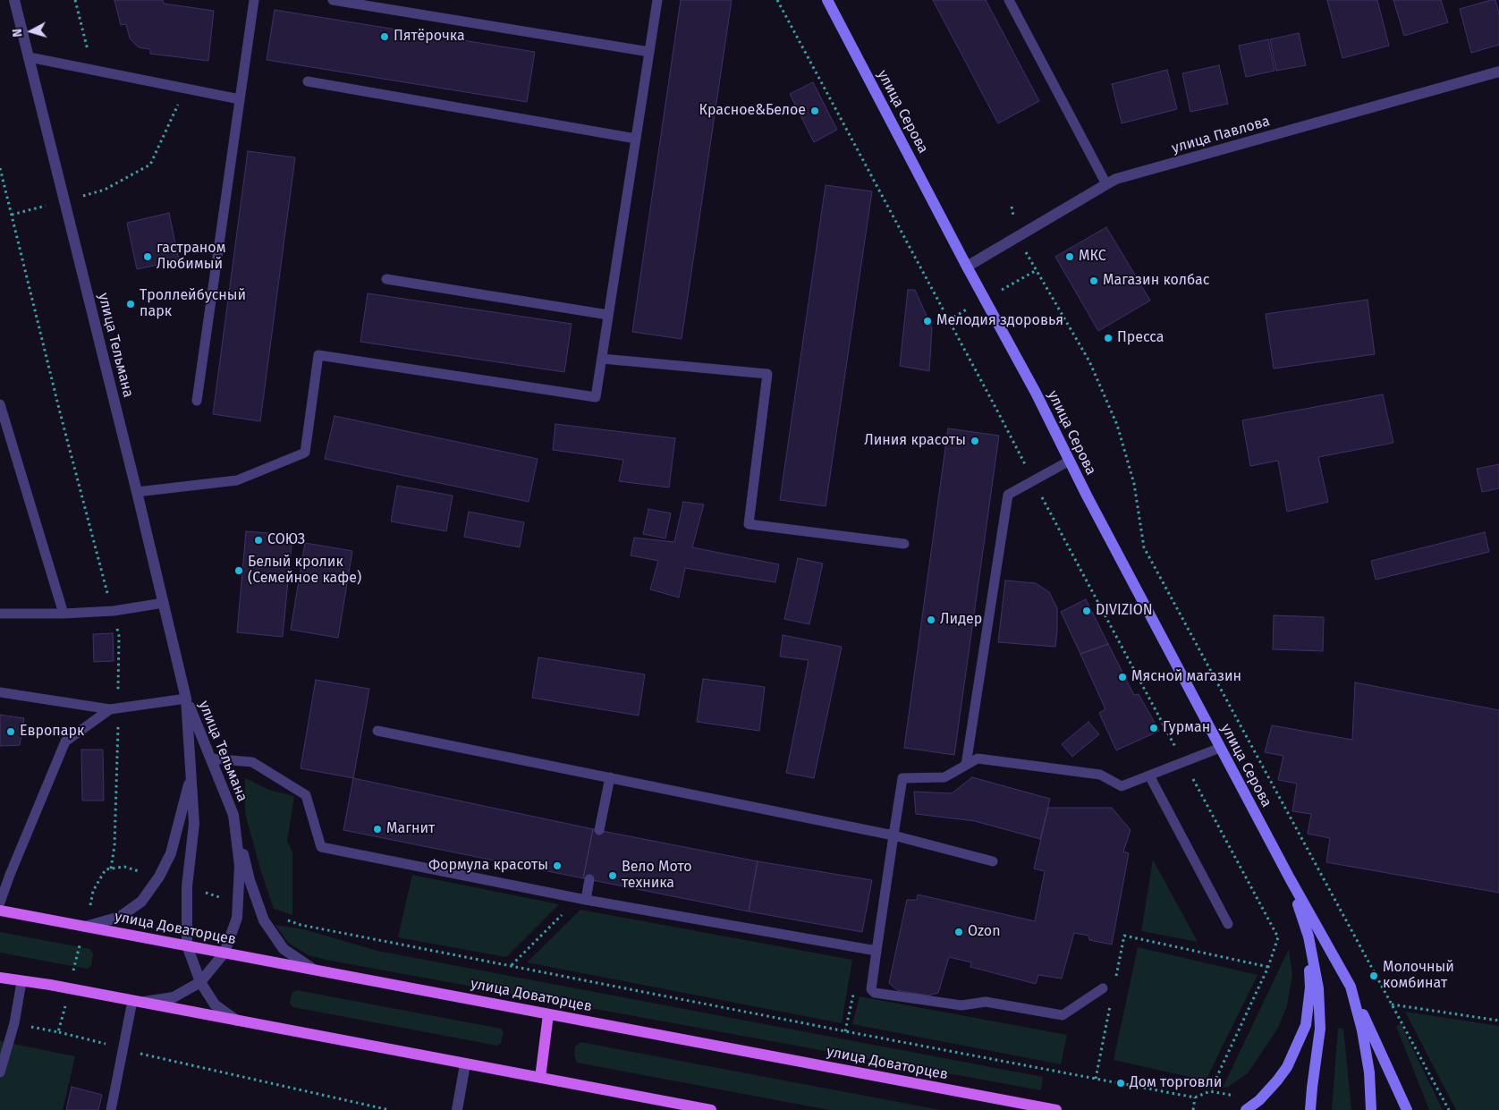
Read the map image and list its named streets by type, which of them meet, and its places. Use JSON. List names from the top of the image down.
{
  "streets": {
    "main road": ["улица Серова", "улица Доваторцев"],
    "street": ["улица Павлова", "улица Тельмана"]
  },
  "crossings": [
    ["улица Серова", "улица Павлова"],
    ["улица Тельмана", "улица Доваторцев"]
  ],
  "places": [
    "Пятёрочка",
    "Красное&Белое",
    "гастраном Любимый",
    "МКС",
    "Магазин колбас",
    "Троллейбусный парк",
    "Мелодия здоровья",
    "Пресса",
    "Линия красоты",
    "СОЮЗ",
    "Белый кролик (Семейное кафе)",
    "DIVIZION",
    "Лидер",
    "Мясной магазин",
    "Гурман",
    "Европарк",
    "Магнит",
    "Формула красоты",
    "Вело Мото техника",
    "Ozon",
    "Молочный комбинат",
    "Дом торговли"
  ],
  "north": "left"
}
